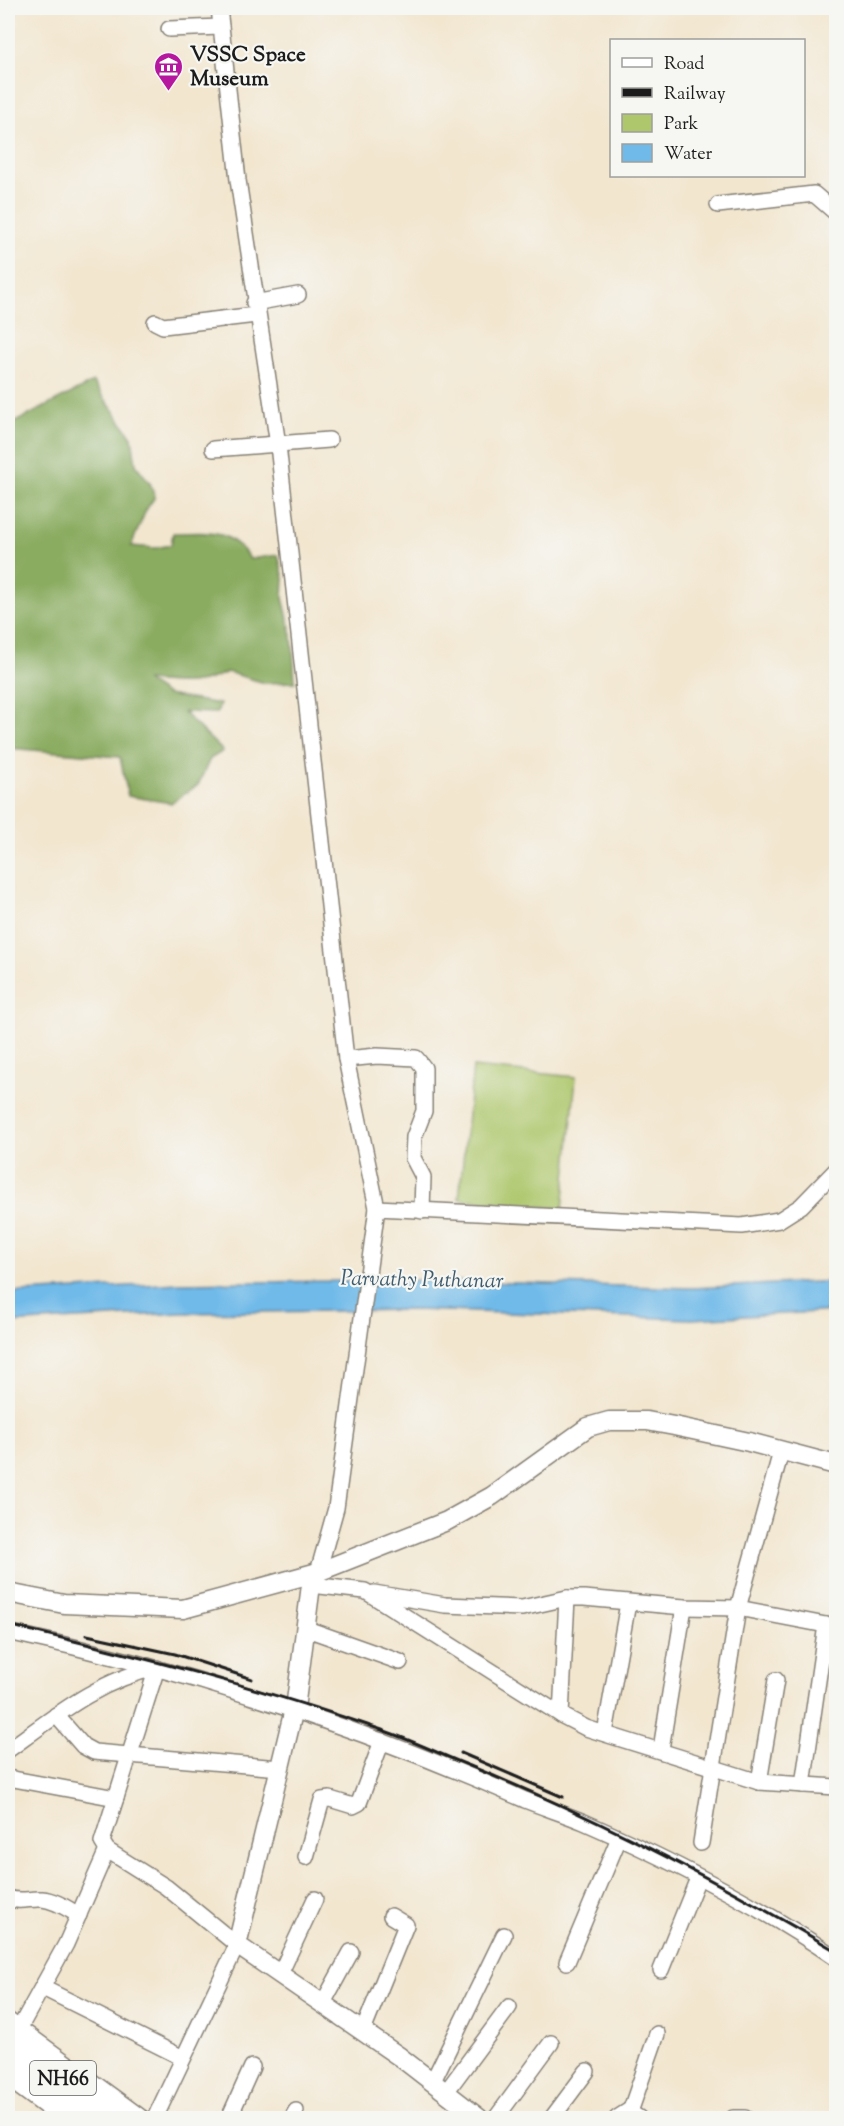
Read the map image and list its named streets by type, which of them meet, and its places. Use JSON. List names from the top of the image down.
{
  "streets": {
    "highway": ["NH66"]
  },
  "water": ["Parvathy Puthanar"],
  "places": {
    "museum": ["VSSC Space Museum"]
  },
  "legend": [
    "Road",
    "Railway",
    "Park",
    "Water"
  ]
}
